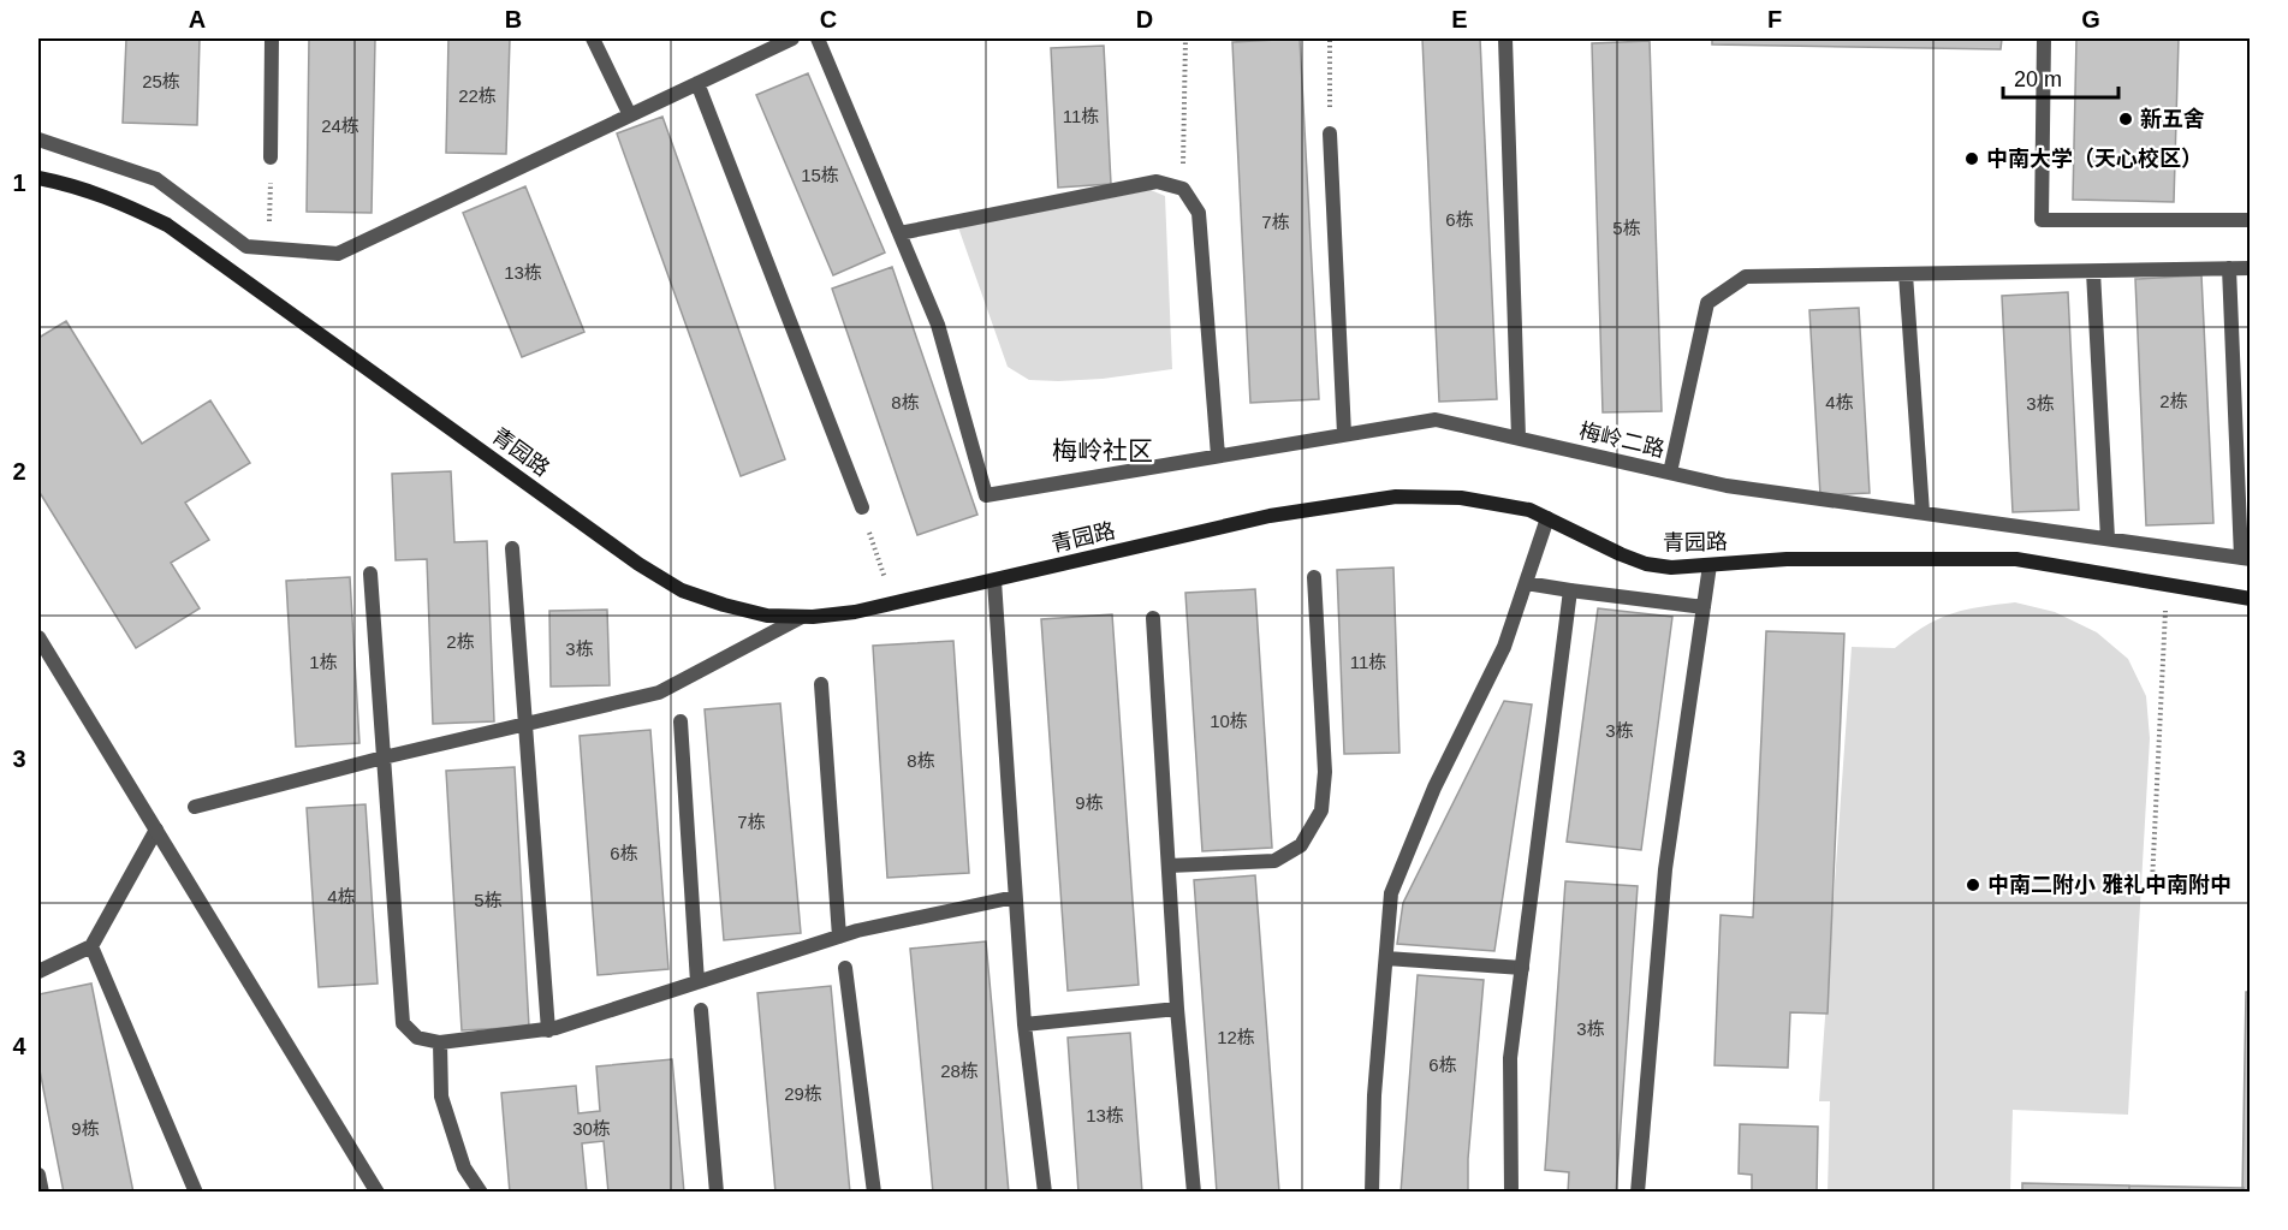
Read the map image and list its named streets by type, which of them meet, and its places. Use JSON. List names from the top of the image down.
{
  "streets": {
    "street": ["梅岭二路", "青园路"]
  },
  "districts": ["梅岭社区"],
  "places": ["新五舍", "中南大学（天心校区）", "中南二附小 雅礼中南附中"],
  "house_numbers": [
    "25栋",
    "22栋",
    "11栋",
    "24栋",
    "15栋",
    "6栋",
    "7栋",
    "5栋",
    "13栋",
    "2栋",
    "8栋",
    "4栋",
    "3栋",
    "2栋",
    "3栋",
    "1栋",
    "11栋",
    "10栋",
    "3栋",
    "8栋",
    "9栋",
    "7栋",
    "6栋",
    "4栋",
    "5栋",
    "3栋",
    "12栋",
    "6栋",
    "28栋",
    "29栋",
    "13栋",
    "9栋",
    "30栋"
  ],
  "scale_bar": "20 m",
  "grid": {
    "columns": [
      "A",
      "B",
      "C",
      "D",
      "E",
      "F",
      "G"
    ],
    "rows": [
      "1",
      "2",
      "3",
      "4"
    ]
  }
}
